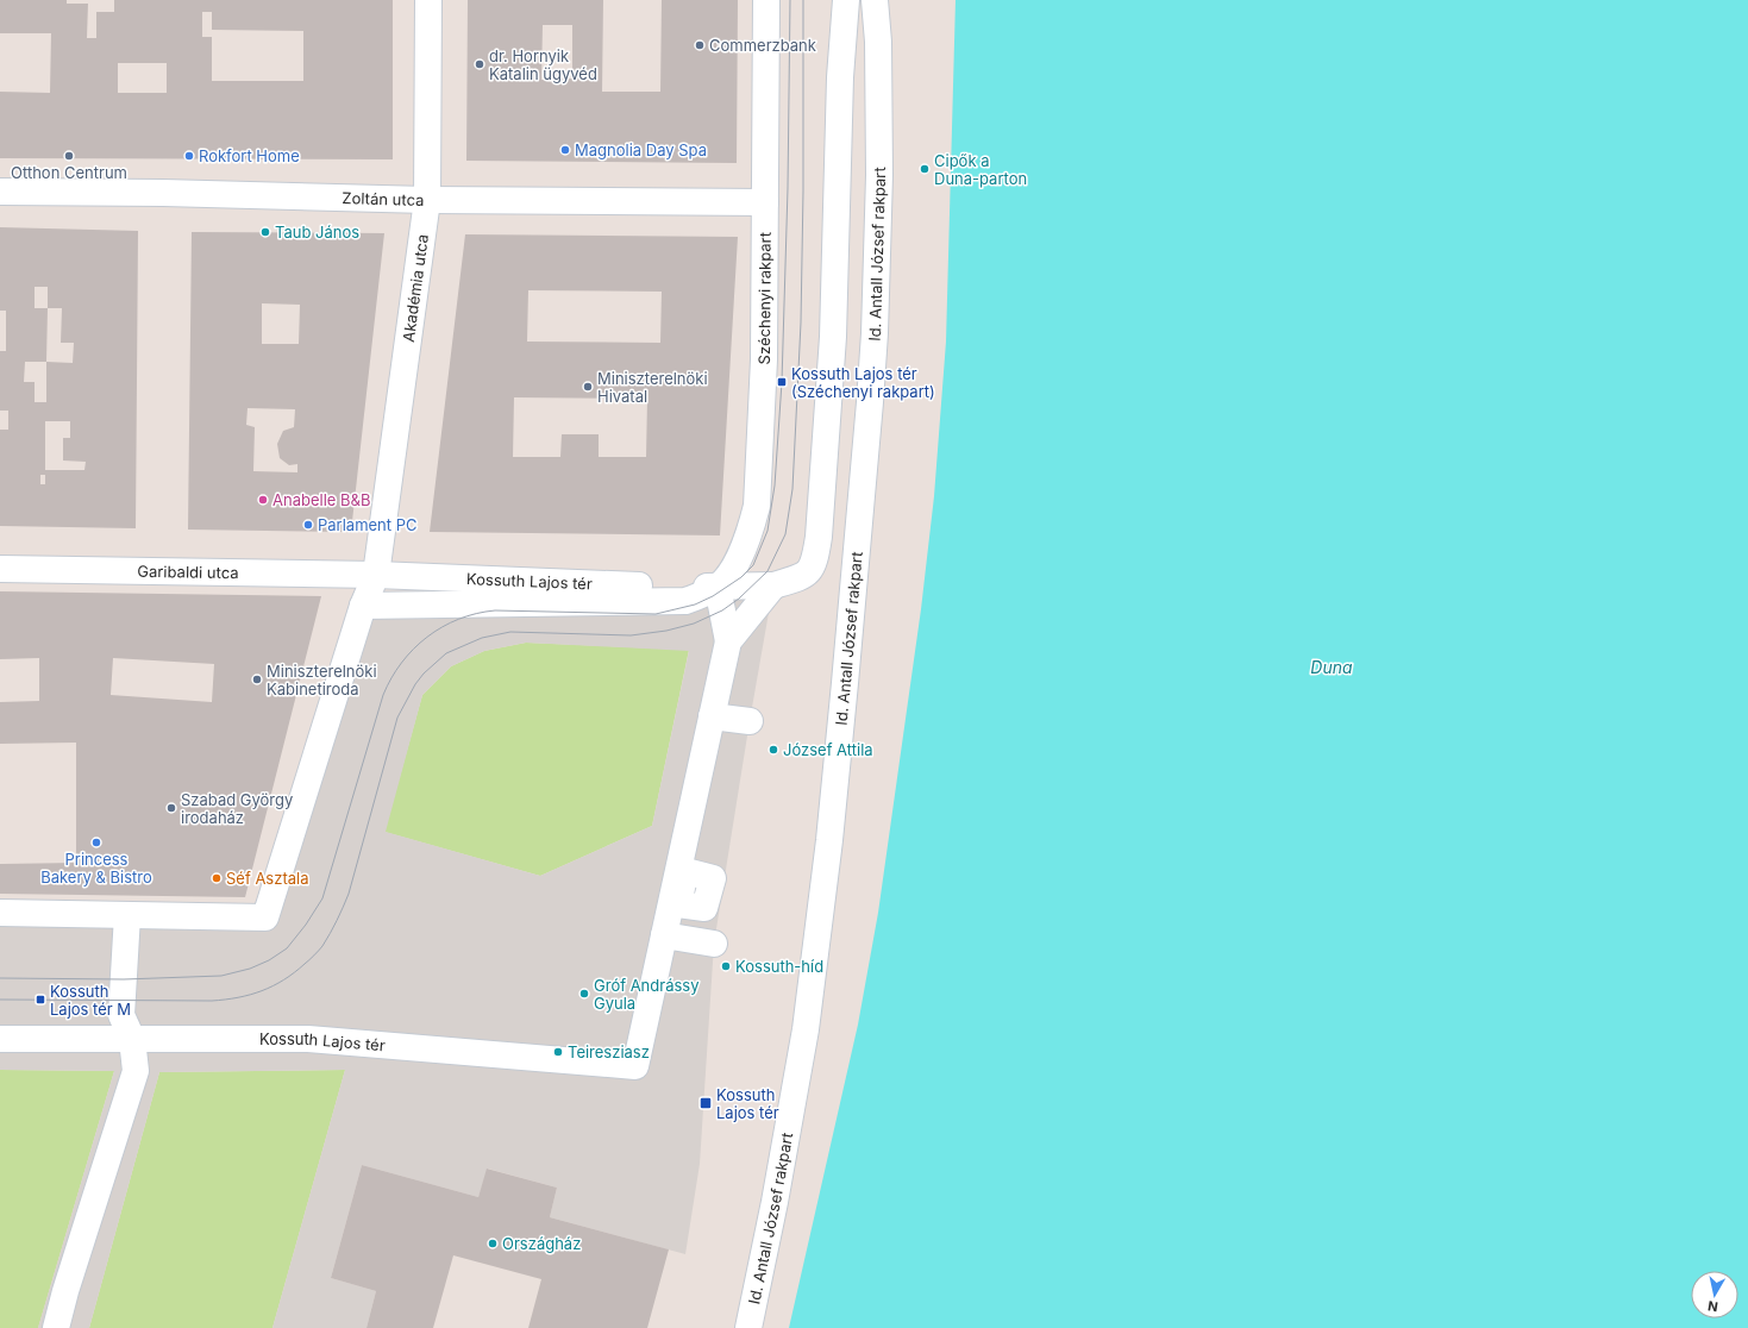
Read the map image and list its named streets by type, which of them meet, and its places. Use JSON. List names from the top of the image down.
{
  "streets": {
    "street": [
      "Zoltán utca",
      "Id. Antall József rakpart",
      "Akadémia utca",
      "Széchenyi rakpart",
      "Garibaldi utca",
      "Kossuth Lajos tér"
    ]
  },
  "crossings": [
    ["Zoltán utca", "Akadémia utca"],
    ["Zoltán utca", "Széchenyi rakpart"],
    ["Akadémia utca", "Garibaldi utca"],
    ["Akadémia utca", "Kossuth Lajos tér"],
    ["Széchenyi rakpart", "Kossuth Lajos tér"],
    ["Garibaldi utca", "Kossuth Lajos tér"]
  ],
  "water": ["Duna"],
  "places": {
    "other": [
      "Commerzbank",
      "dr. Hornyik Katalin ügyvéd",
      "Magnolia Day Spa",
      "Otthon Centrum",
      "Rokfort Home",
      "Cipők a Duna-parton",
      "Taub János",
      "Miniszterelnöki Hivatal",
      "Anabelle B&B",
      "Parlament PC",
      "Miniszterelnöki Kabinetiroda",
      "József Attila",
      "Szabad György irodaház",
      "Princess Bakery & Bistro",
      "Séf Asztala",
      "Kossuth-híd",
      "Gróf Andrássy Gyula",
      "Teiresziasz",
      "Országház"
    ],
    "transit": ["Kossuth Lajos tér (Széchenyi rakpart)", "Kossuth Lajos tér M", "Kossuth Lajos tér"]
  },
  "north": "bottom"
}
